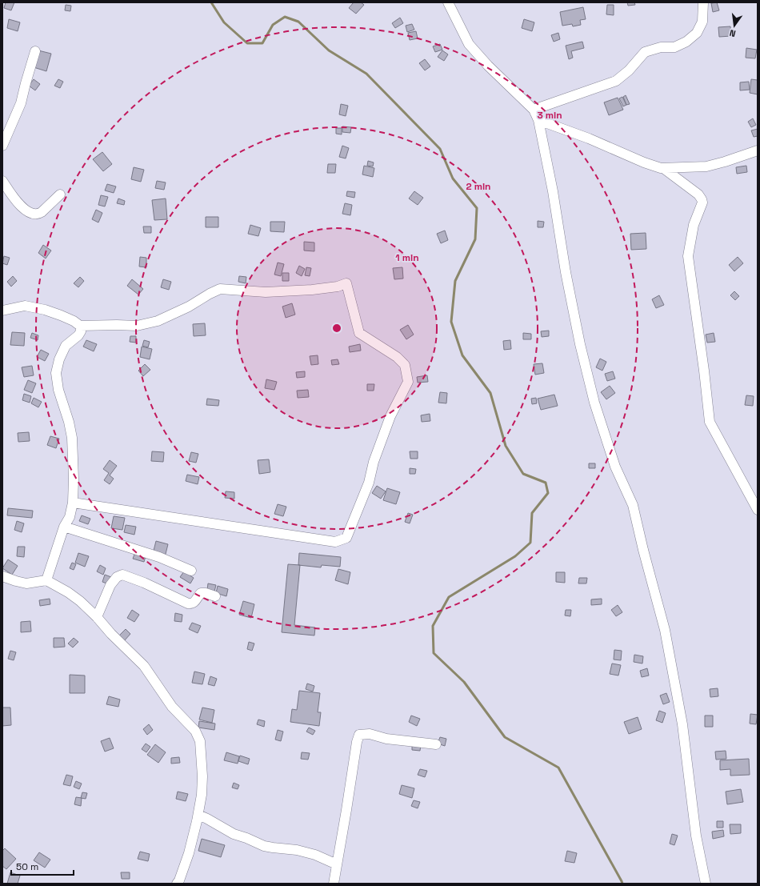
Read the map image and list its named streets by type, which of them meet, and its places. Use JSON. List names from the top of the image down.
{
  "scale_bar": "50 m",
  "north": "bottom",
  "rings": ["3 min", "2 min", "1 min"]
}
